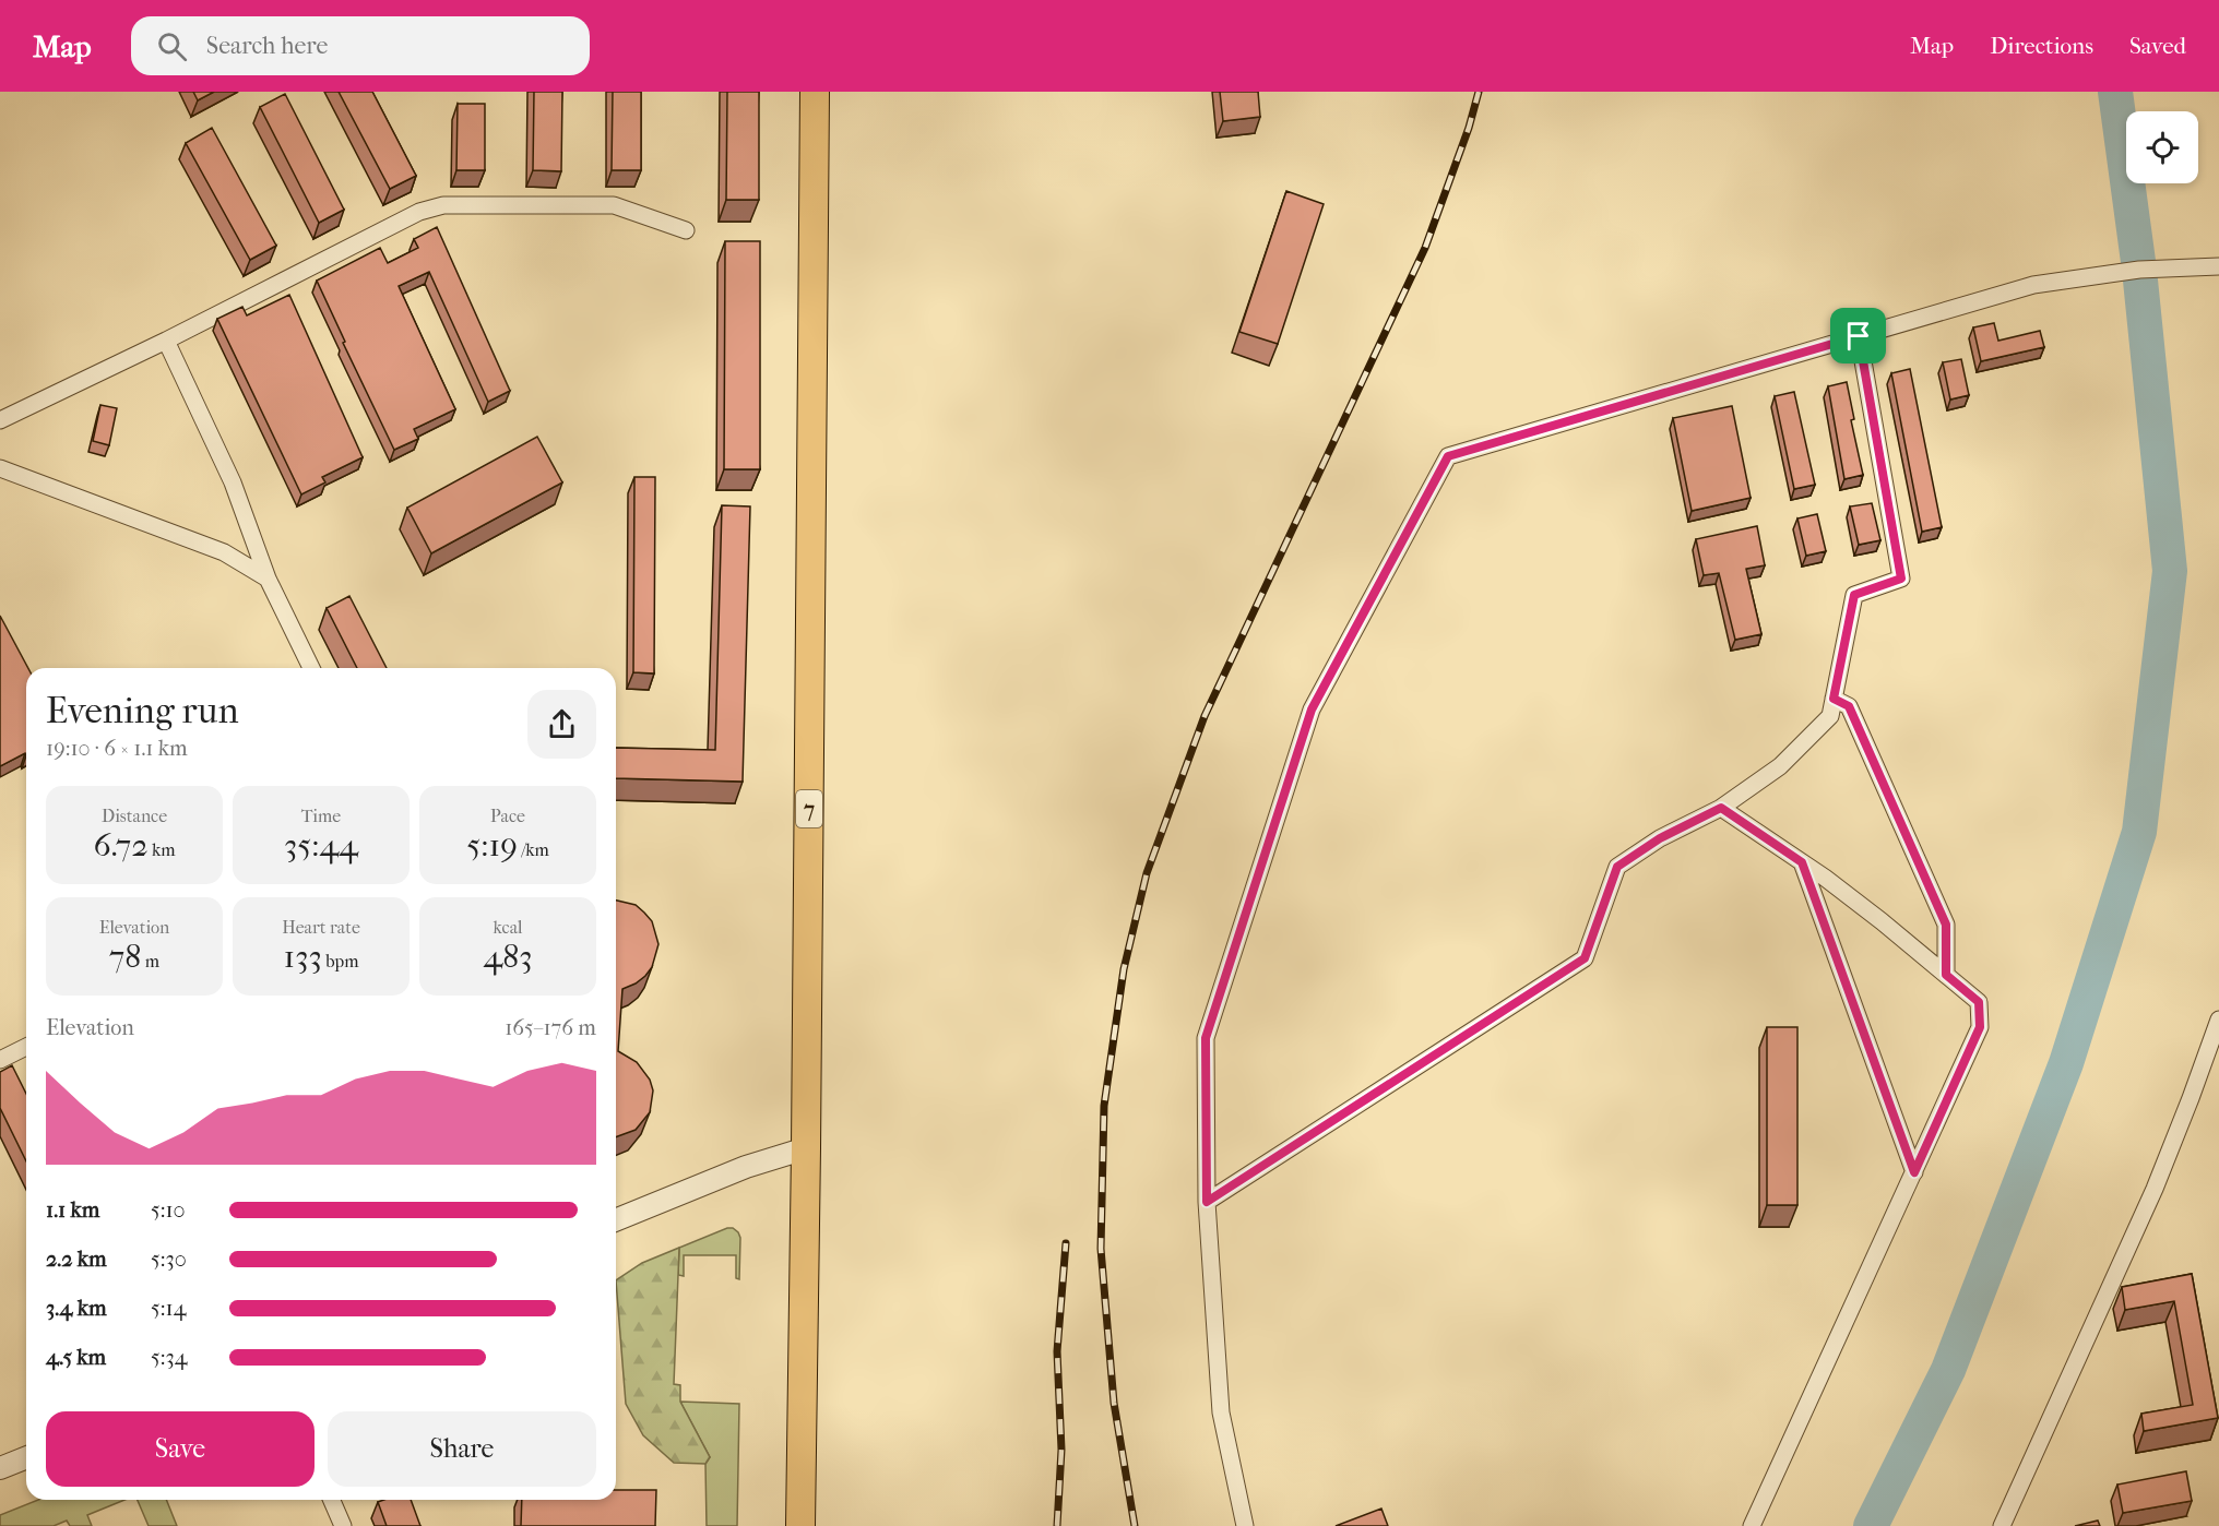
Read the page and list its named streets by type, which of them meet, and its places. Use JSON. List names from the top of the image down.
{
  "streets": {
    "highway": ["7"]
  },
  "page": {
    "header": "Map",
    "search": "Search here",
    "nav": ["Map", "Directions", "Saved"],
    "heading": ["Evening run", "19:10 · 6 × 1.1 km"],
    "stats": [
      ["Distance", "6.72 km"],
      ["Time", "35:44"],
      ["Pace", "5:19 /km"],
      ["Elevation", "78 m"],
      ["Heart rate", "133 bpm"],
      ["kcal", "483"]
    ],
    "chart": ["Elevation", "165–176 m"],
    "list": [
      {
        "name": "1.1 km",
        "note": "5:10"
      },
      {
        "name": "2.2 km",
        "note": "5:30"
      },
      {
        "name": "3.4 km",
        "note": "5:14"
      },
      {
        "name": "4.5 km",
        "note": "5:34"
      }
    ],
    "buttons": ["Save", "Share"]
  }
}
